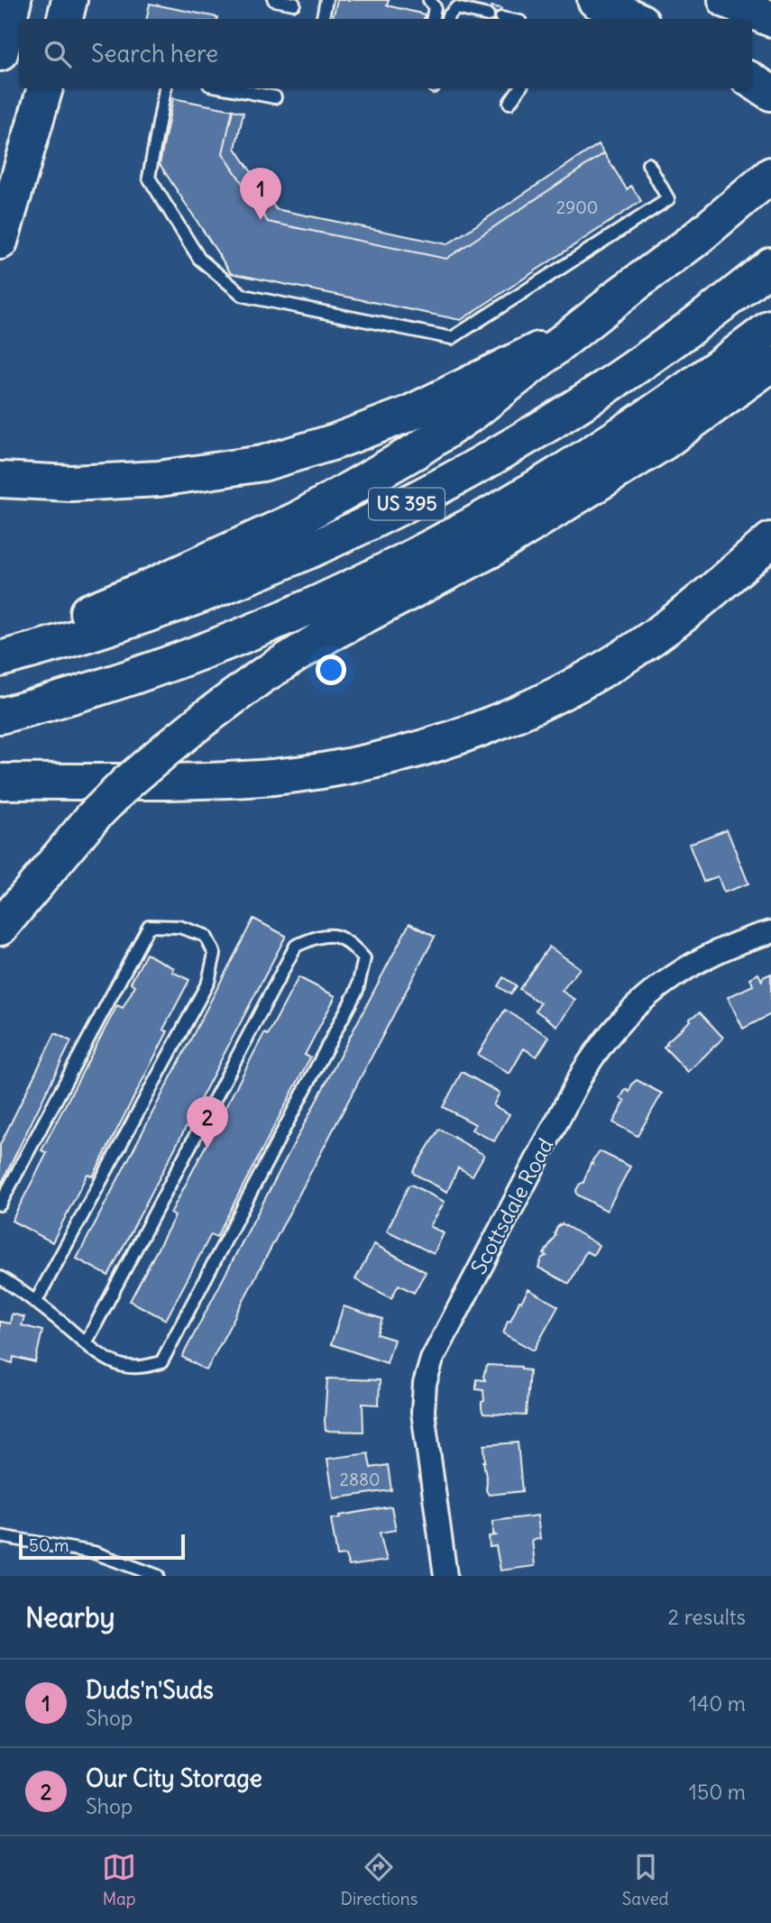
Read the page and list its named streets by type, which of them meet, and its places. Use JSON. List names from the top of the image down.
{
  "streets": {
    "main road": ["US 395"],
    "street": ["Scottsdale Road"]
  },
  "house_numbers": ["2900", "2880"],
  "scale_bar": "50 m",
  "page": {
    "search": "Search here",
    "pins": ["1", "2"],
    "scale": "50 m",
    "heading": ["Nearby", "2 results"],
    "list": [
      {
        "mark": "1",
        "name": "Duds'n'Suds",
        "note": "Shop",
        "value": "140 m"
      },
      {
        "mark": "2",
        "name": "Our City Storage",
        "note": "Shop",
        "value": "150 m"
      }
    ],
    "nav": ["Map", "Directions", "Saved"]
  }
}
